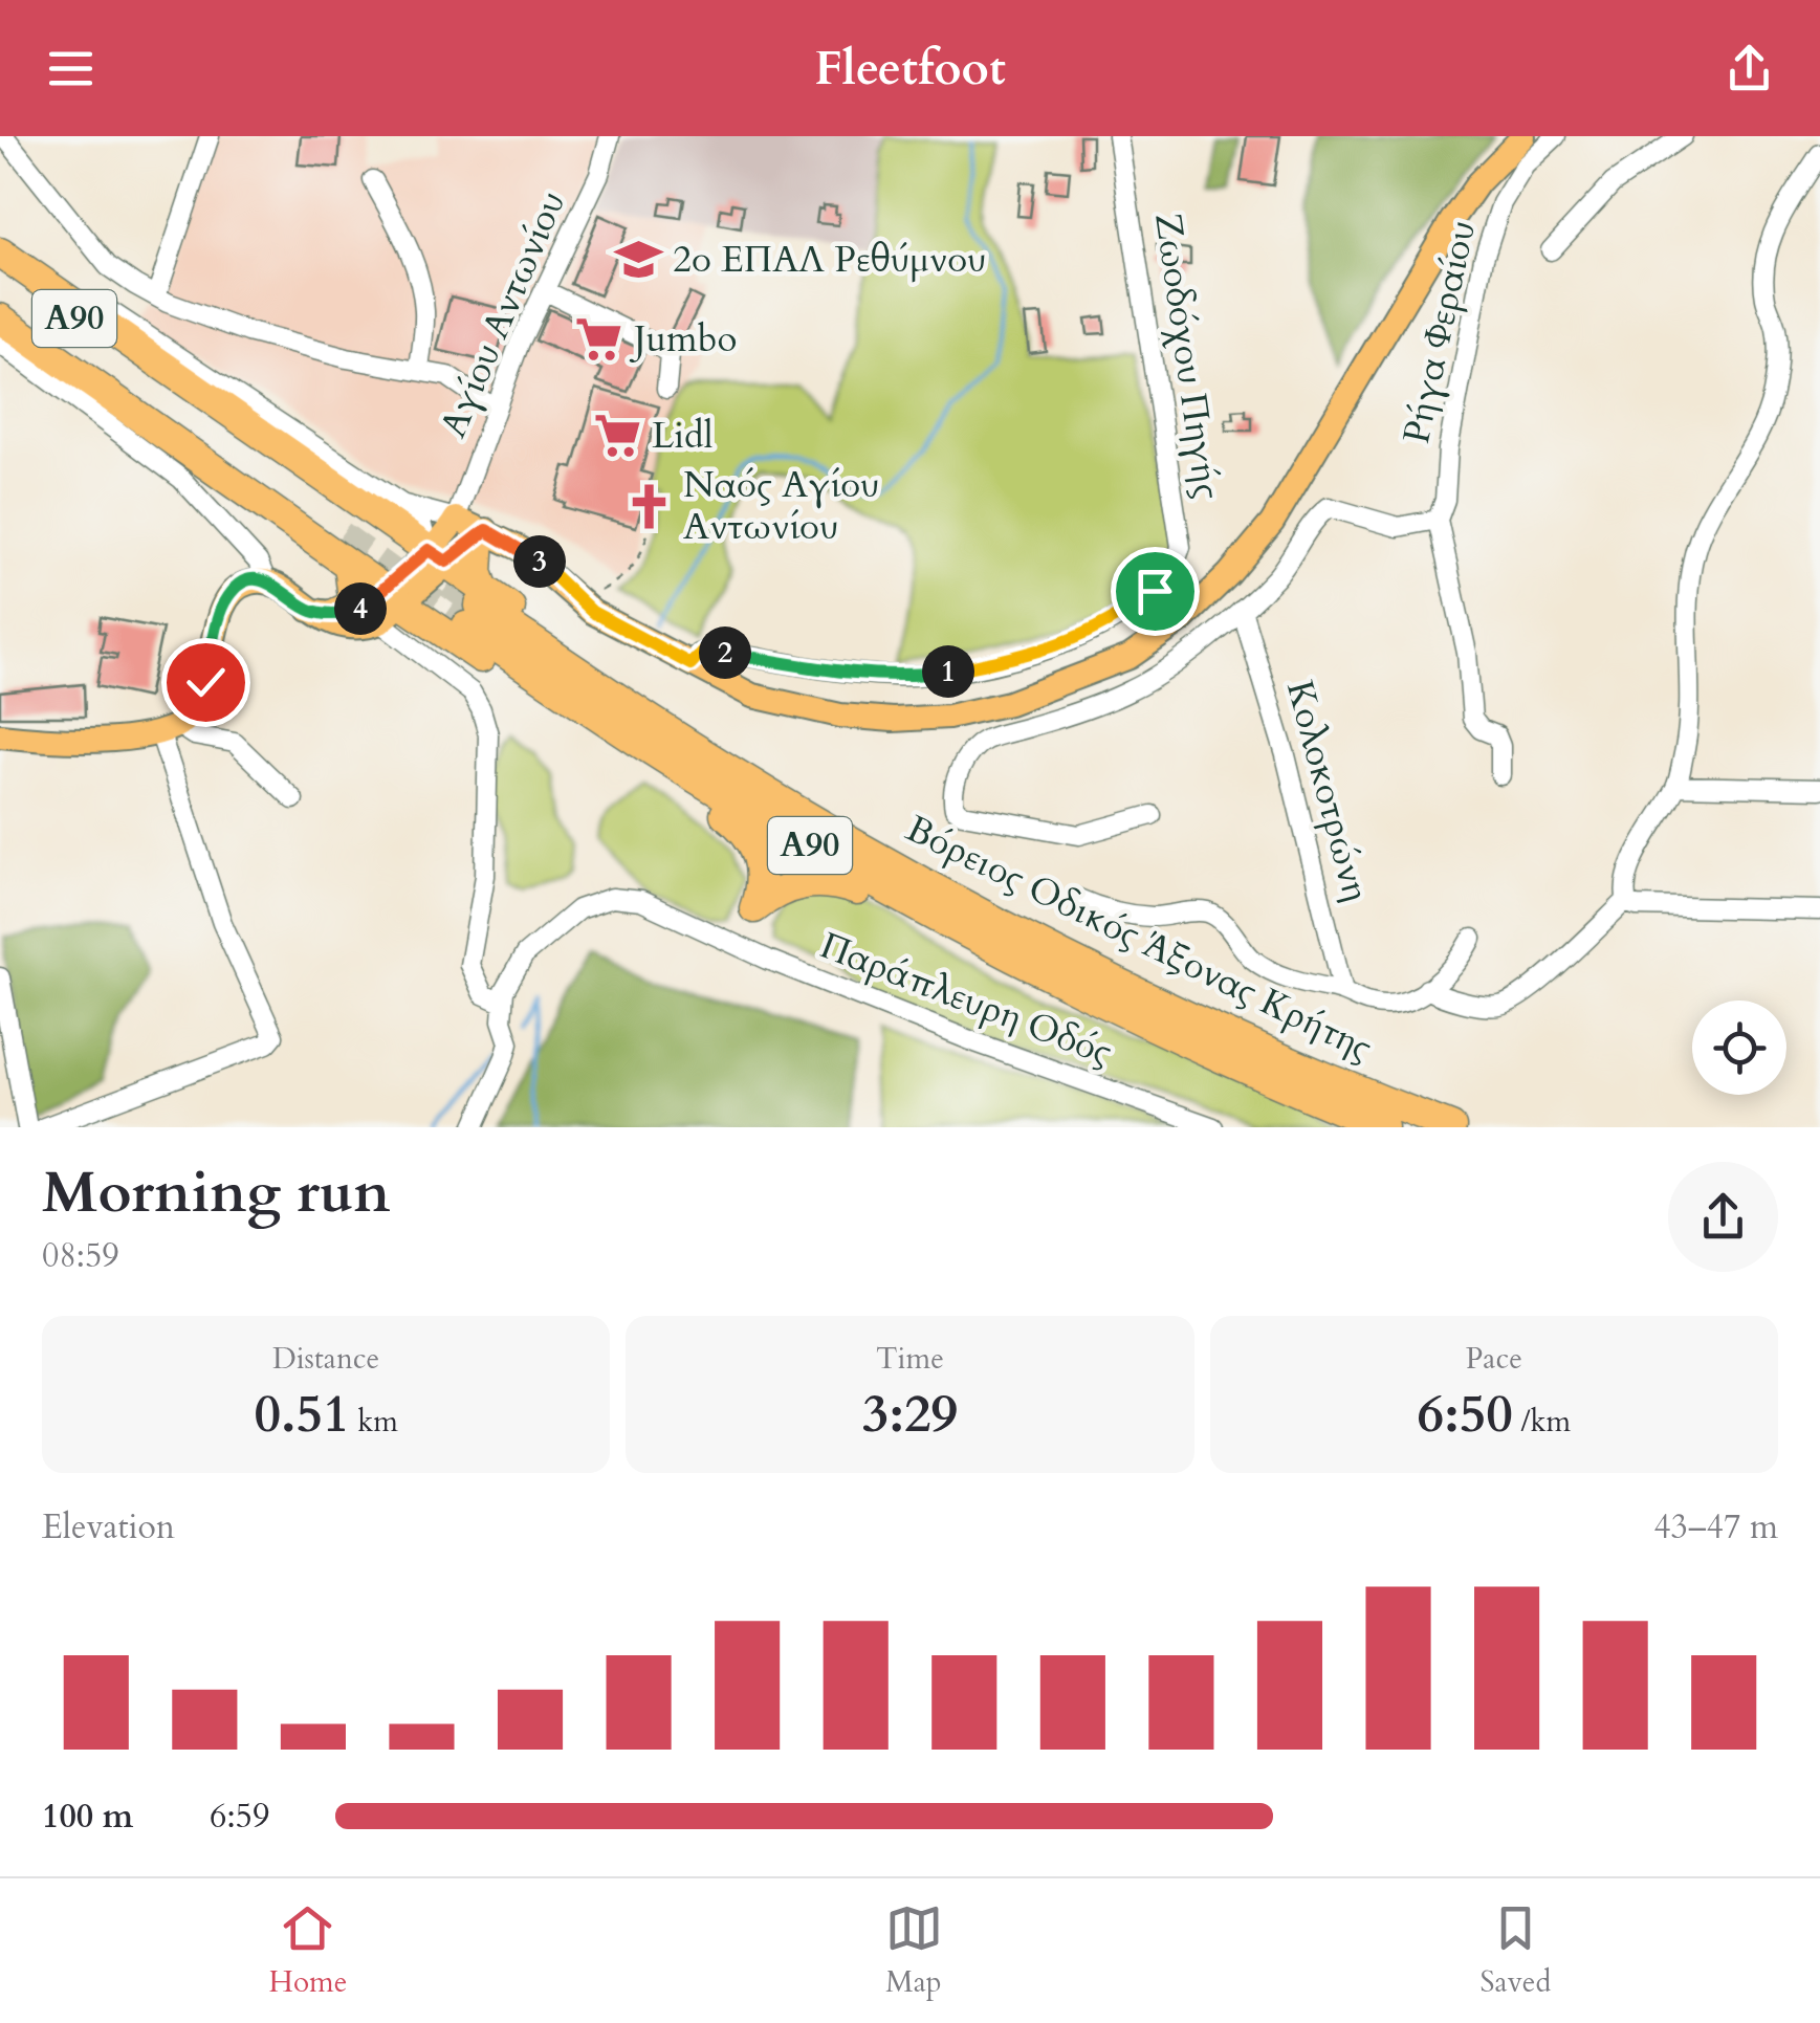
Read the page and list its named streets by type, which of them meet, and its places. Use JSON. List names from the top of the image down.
{
  "streets": {
    "highway": ["Α90", "Βόρειος Οδικός Άξονας Κρήτης"],
    "street": [
      "Αγίου Αντωνίου",
      "Ρήγα Φεραίου",
      "Ζωοδόχου Πηγής",
      "Κολοκοτρώνη",
      "Παράπλευρη Οδός"
    ]
  },
  "places": {
    "school or university": ["2ο ΕΠΑΛ Ρεθύμνου"],
    "supermarket": ["Jumbo", "Lidl"],
    "church": ["Ναός Αγίου Αντωνίου"]
  },
  "page": {
    "header": "Fleetfoot",
    "pins": [
      "3",
      "4",
      "2",
      "1"
    ],
    "heading": ["Morning run", "08:59"],
    "stats": [
      ["Distance", "0.51 km"],
      ["Time", "3:29"],
      ["Pace", "6:50 /km"]
    ],
    "chart": ["Elevation", "43–47 m"],
    "list": [
      {
        "name": "100 m",
        "note": "6:59"
      }
    ],
    "tabs": ["Home", "Map", "Saved"]
  }
}
